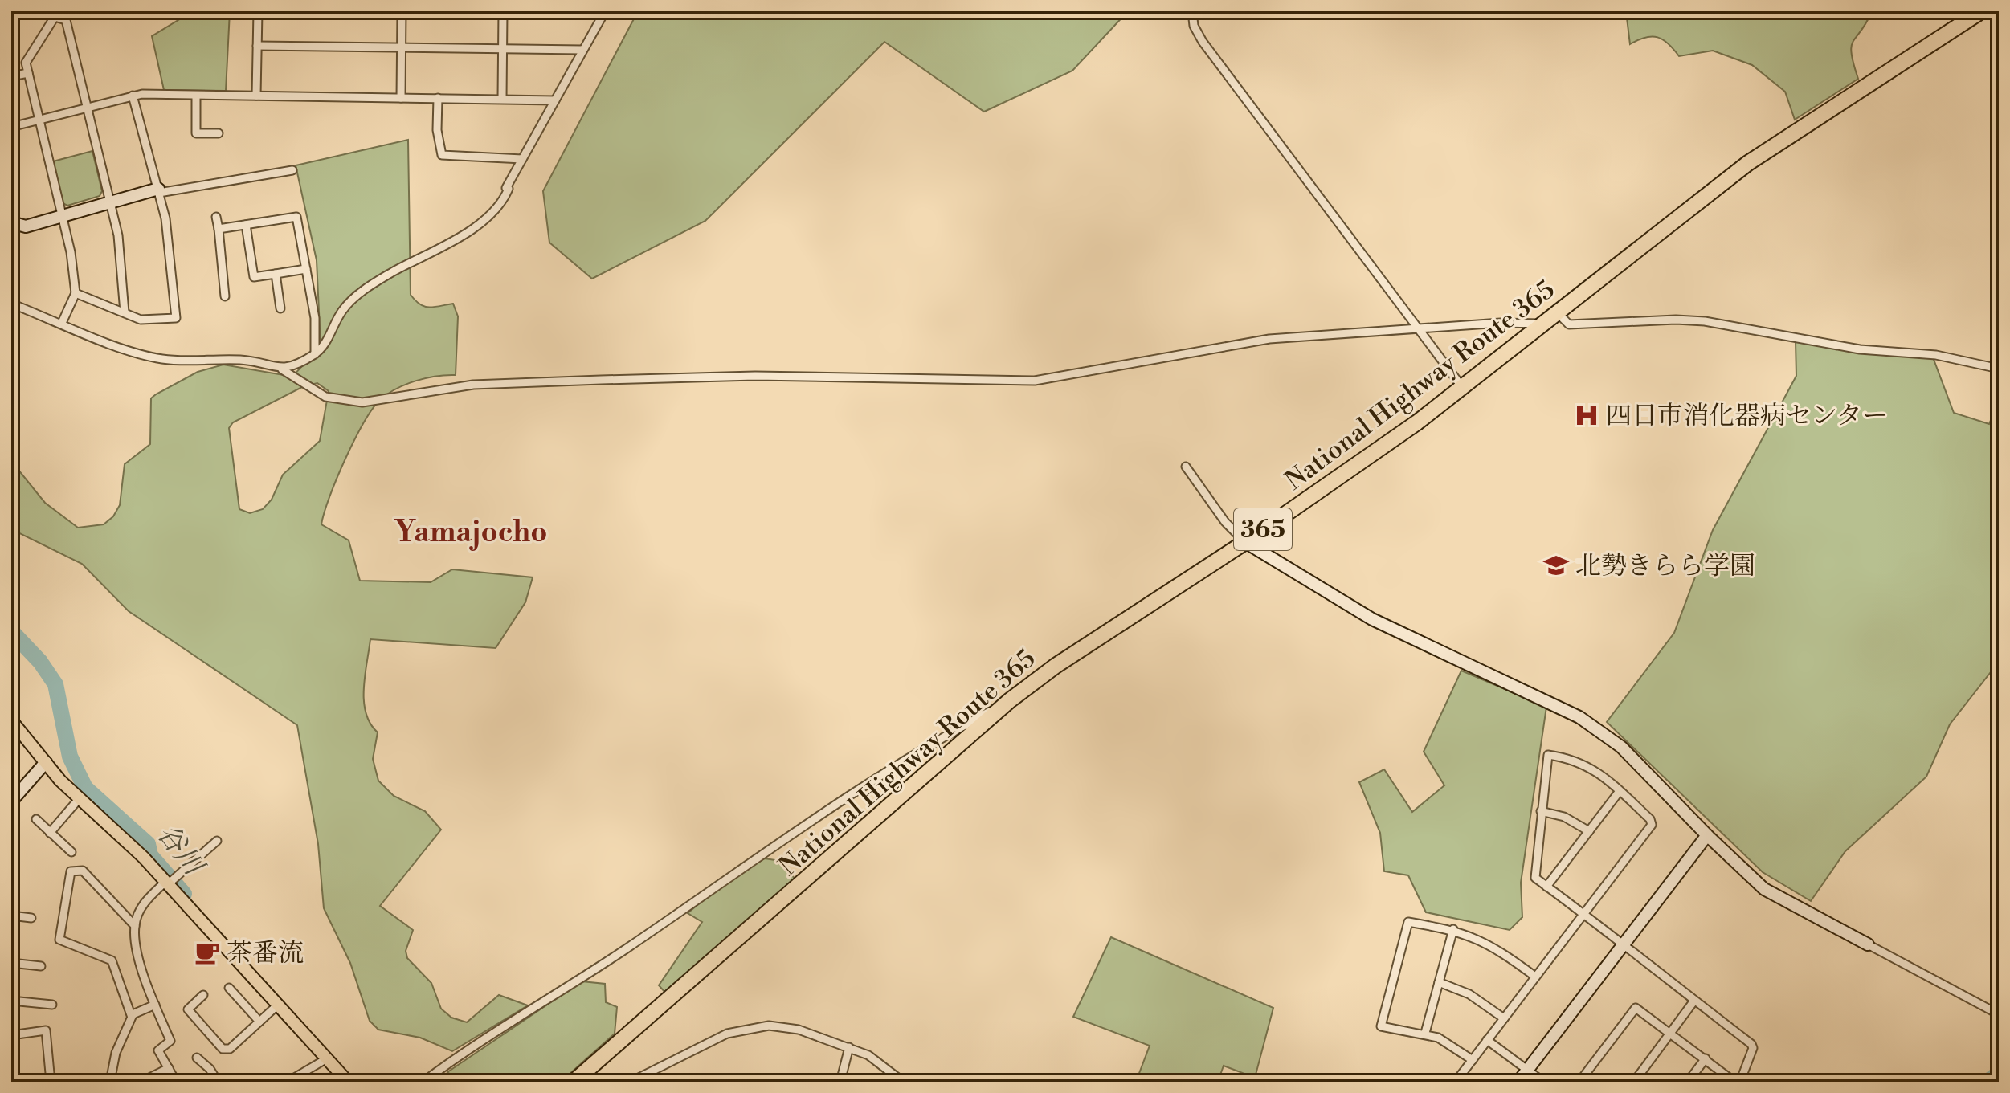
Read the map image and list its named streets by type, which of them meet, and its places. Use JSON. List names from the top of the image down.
{
  "streets": {
    "highway": ["National Highway Route 365", "365"]
  },
  "districts": ["Yamajocho"],
  "water": ["谷川"],
  "places": {
    "hospital": ["四日市消化器病センター"],
    "school or university": ["北勢きらら学園"],
    "cafe": ["茶番流"]
  }
}
